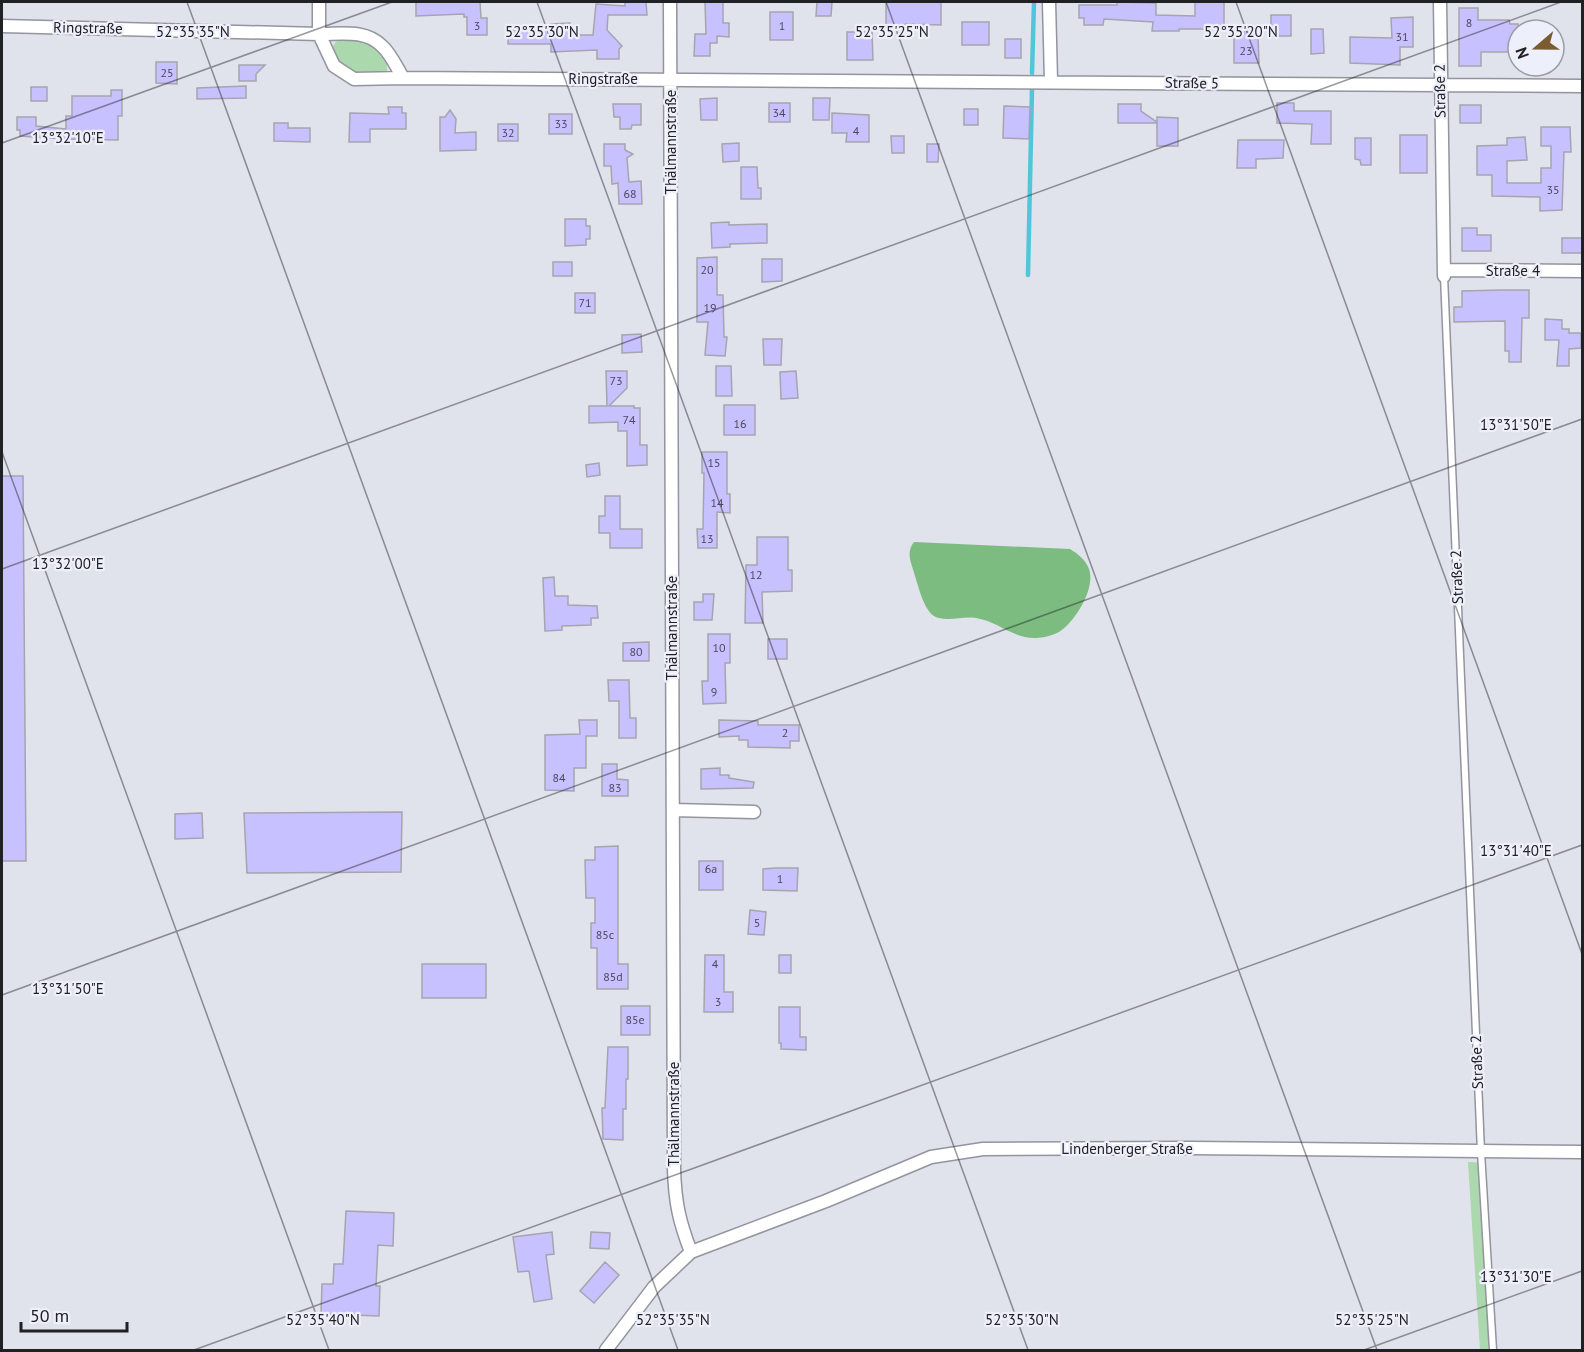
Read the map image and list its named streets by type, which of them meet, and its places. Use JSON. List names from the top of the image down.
{
  "streets": {
    "street": [
      "Ringstraße",
      "Straße 5",
      "Straße 2",
      "Thälmannstraße",
      "Straße 4",
      "Lindenberger Straße"
    ]
  },
  "crossings": [
    ["Ringstraße", "Straße 5"],
    ["Ringstraße", "Thälmannstraße"],
    ["Straße 5", "Straße 2"],
    ["Straße 2", "Straße 4"],
    ["Straße 2", "Lindenberger Straße"],
    ["Thälmannstraße", "Lindenberger Straße"]
  ],
  "house_numbers": [
    "8",
    "3",
    "1",
    "31",
    "23",
    "25",
    "34",
    "33",
    "4",
    "32",
    "35",
    "68",
    "20",
    "71",
    "19",
    "73",
    "74",
    "16",
    "15",
    "14",
    "13",
    "12",
    "10",
    "80",
    "9",
    "2",
    "84",
    "83",
    "6a",
    "1",
    "5",
    "85c",
    "4",
    "85d",
    "3",
    "85e"
  ],
  "scale_bar": "50 m",
  "north": "left",
  "coordinates": [
    "52°35'35\"N",
    "52°35'30\"N",
    "52°35'25\"N",
    "52°35'20\"N",
    "13°32'10\"E",
    "13°31'50\"E",
    "13°32'00\"E",
    "13°31'40\"E",
    "13°31'30\"E",
    "52°35'40\"N"
  ]
}
